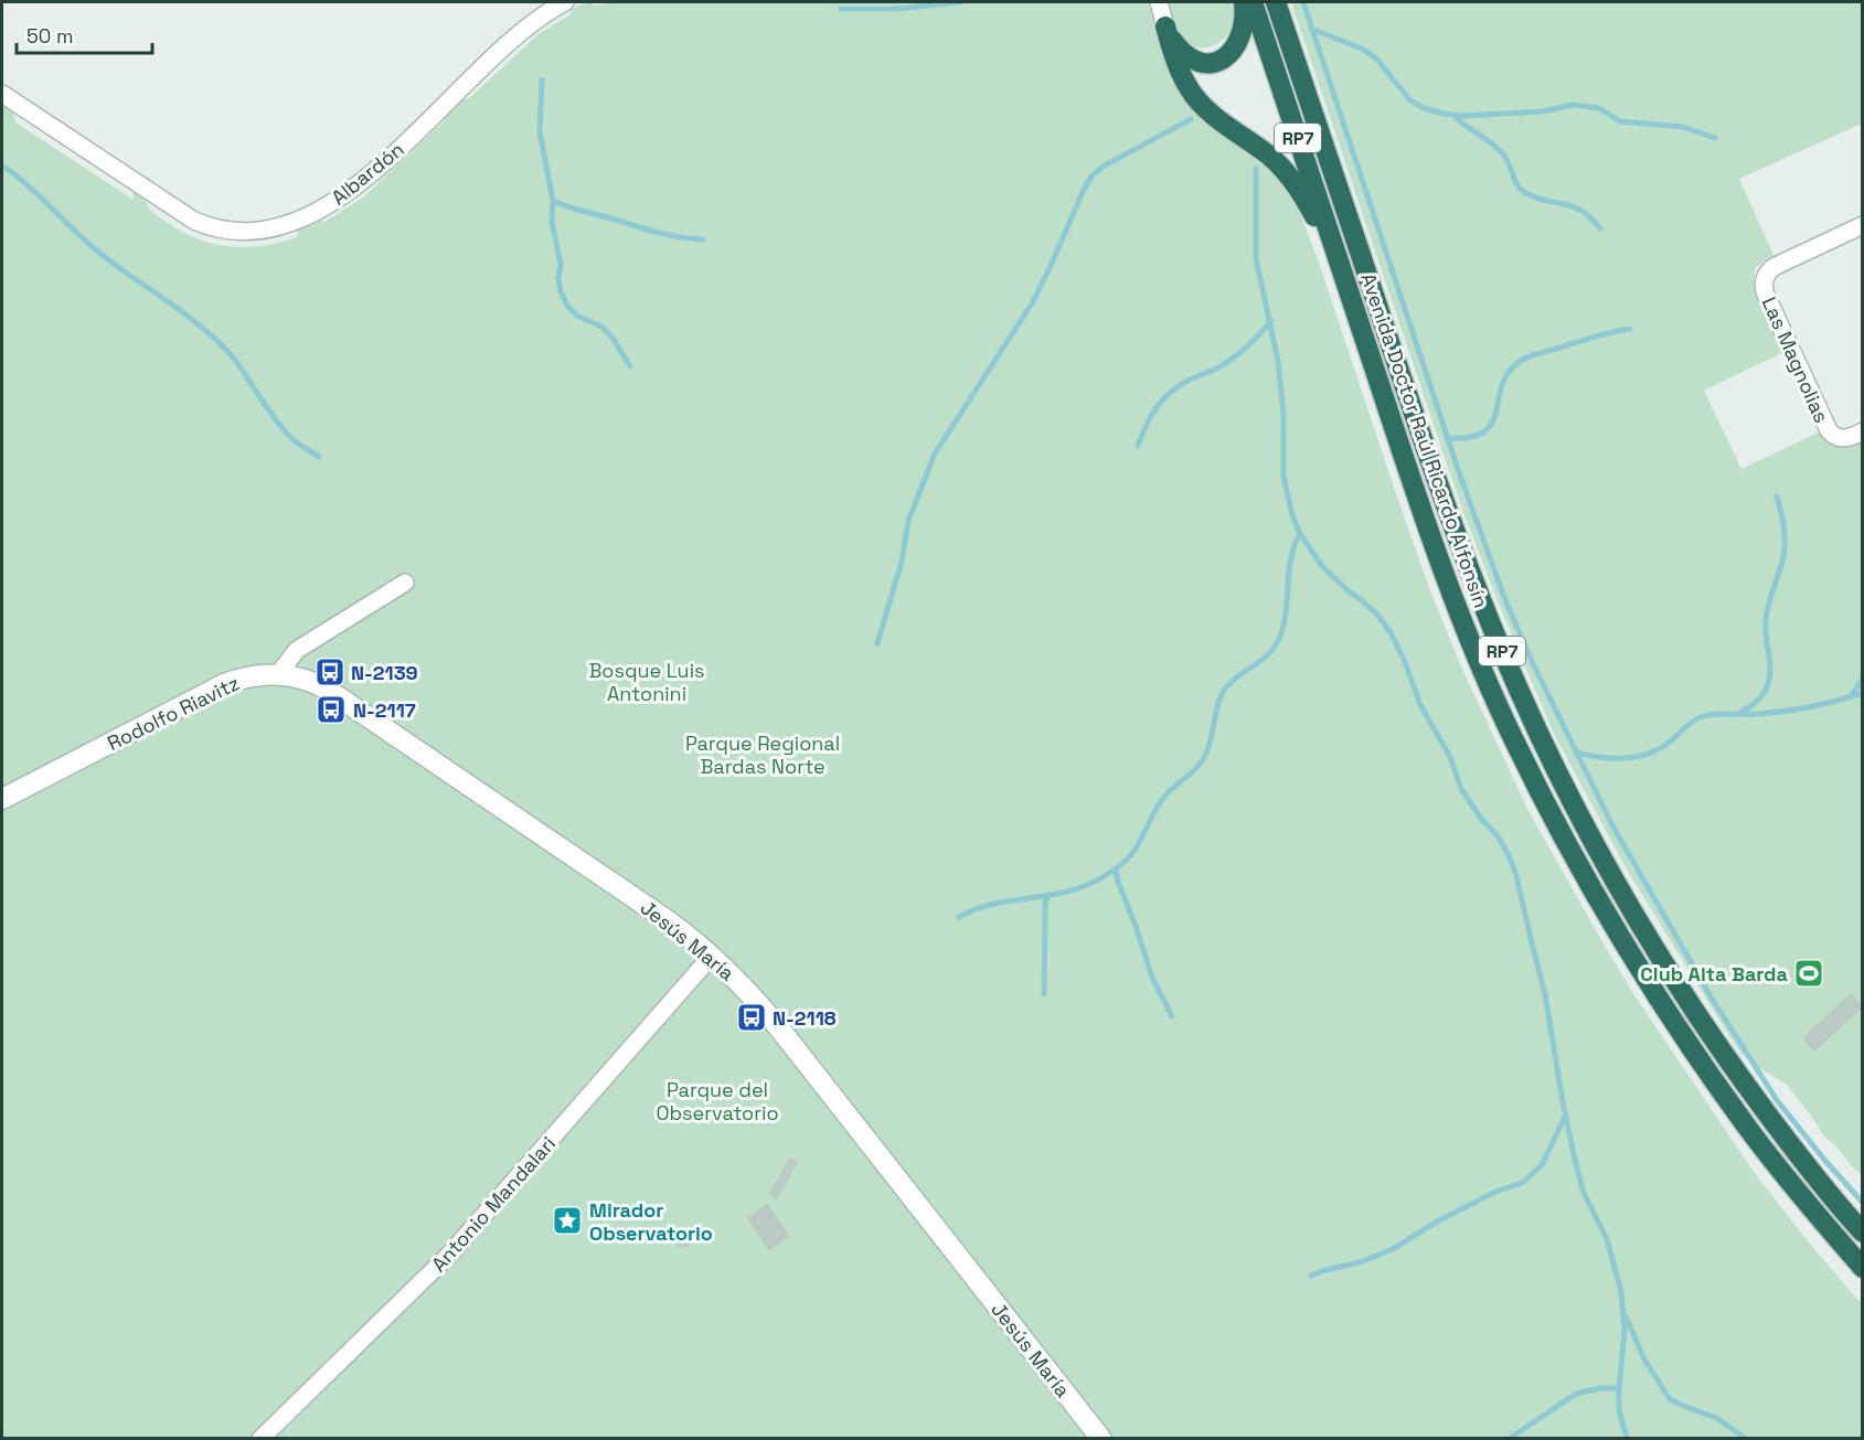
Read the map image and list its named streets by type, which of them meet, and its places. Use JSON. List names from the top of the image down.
{
  "streets": {
    "highway": ["RP7", "Avenida Doctor Raúl Ricardo Alfonsín"],
    "main road": ["Rodolfo Riavitz", "Jesús María"],
    "street": ["Albardón", "Las Magnolias", "Antonio Mandalari"]
  },
  "crossings": [
    ["Rodolfo Riavitz", "Jesús María"],
    ["Jesús María", "Antonio Mandalari"]
  ],
  "parks": ["Bosque Luis Antonini", "Parque Regional Bardas Norte", "Parque del Observatorio"],
  "places": {
    "bus stop": ["N-2139", "N-2117", "N-2118"],
    "sports": ["Club Alta Barda"],
    "place": ["Mirador Observatorio"]
  },
  "scale_bar": "50 m"
}
